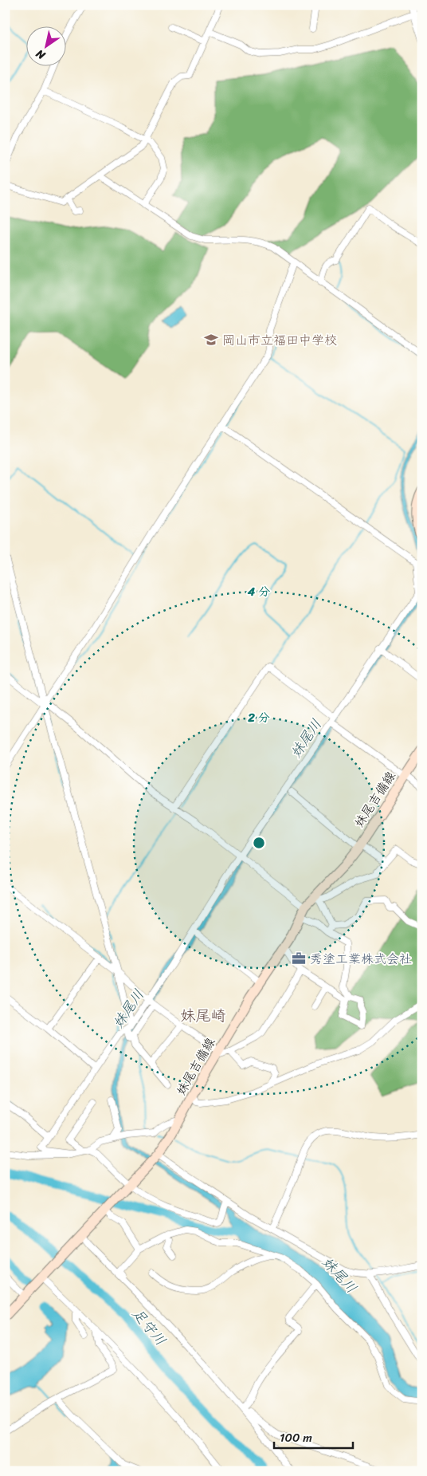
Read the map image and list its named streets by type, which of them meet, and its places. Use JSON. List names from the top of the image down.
{
  "streets": {
    "main road": ["妹尾吉備線"]
  },
  "districts": ["妹尾崎"],
  "water": ["妹尾川", "足守川"],
  "places": {
    "school or university": ["岡山市立福田中学校"],
    "office": ["秀塗工業株式会社"]
  },
  "scale_bar": "100 m",
  "north": "bottom left",
  "rings": ["4 分", "2 分"]
}
